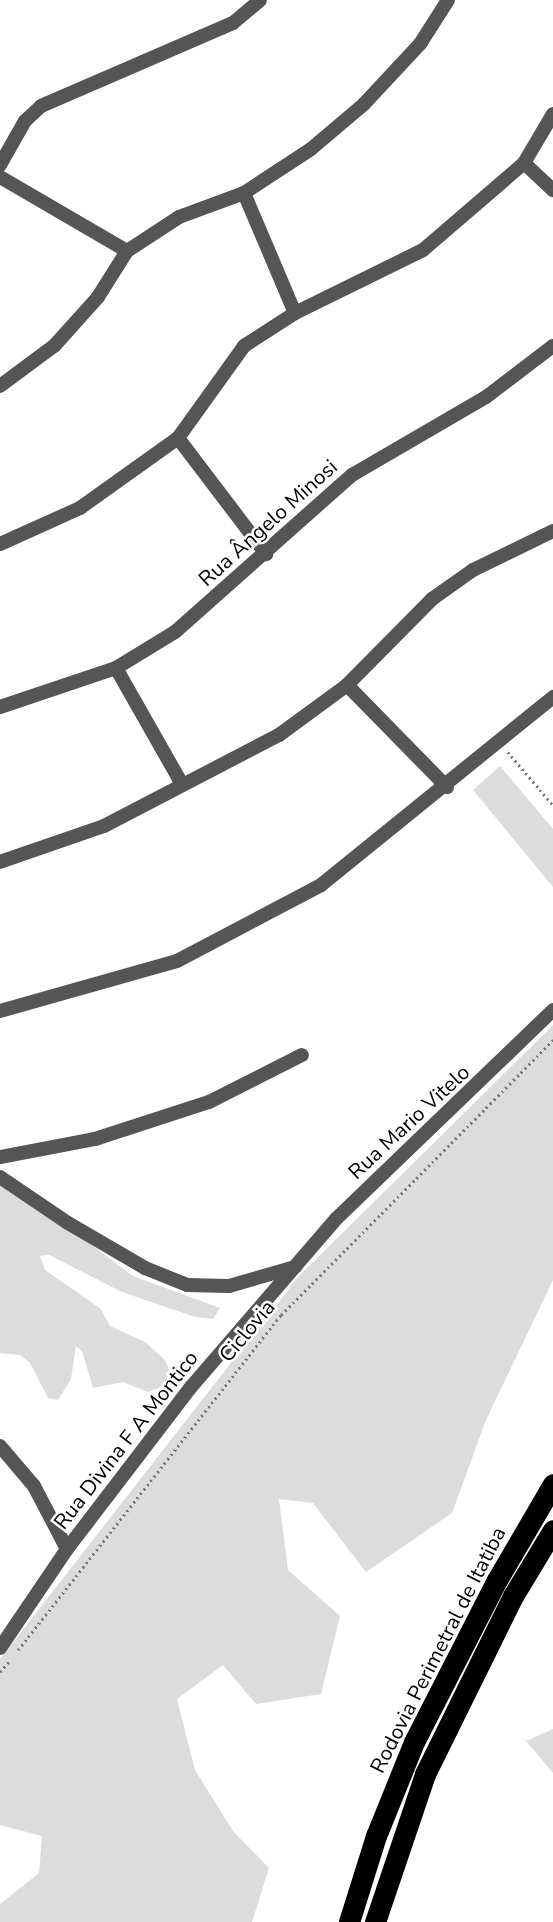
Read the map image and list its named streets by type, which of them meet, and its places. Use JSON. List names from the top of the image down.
{
  "streets": {
    "highway": ["Rodovia Perimetral de Itatiba"],
    "street": ["Rua Ângelo Minosi", "Rua Mario Vitelo", "Rua Divina F A Montico"],
    "path": ["Ciclovia"]
  },
  "crossings": [
    ["Rua Mario Vitelo", "Rua Divina F A Montico"]
  ]
}
